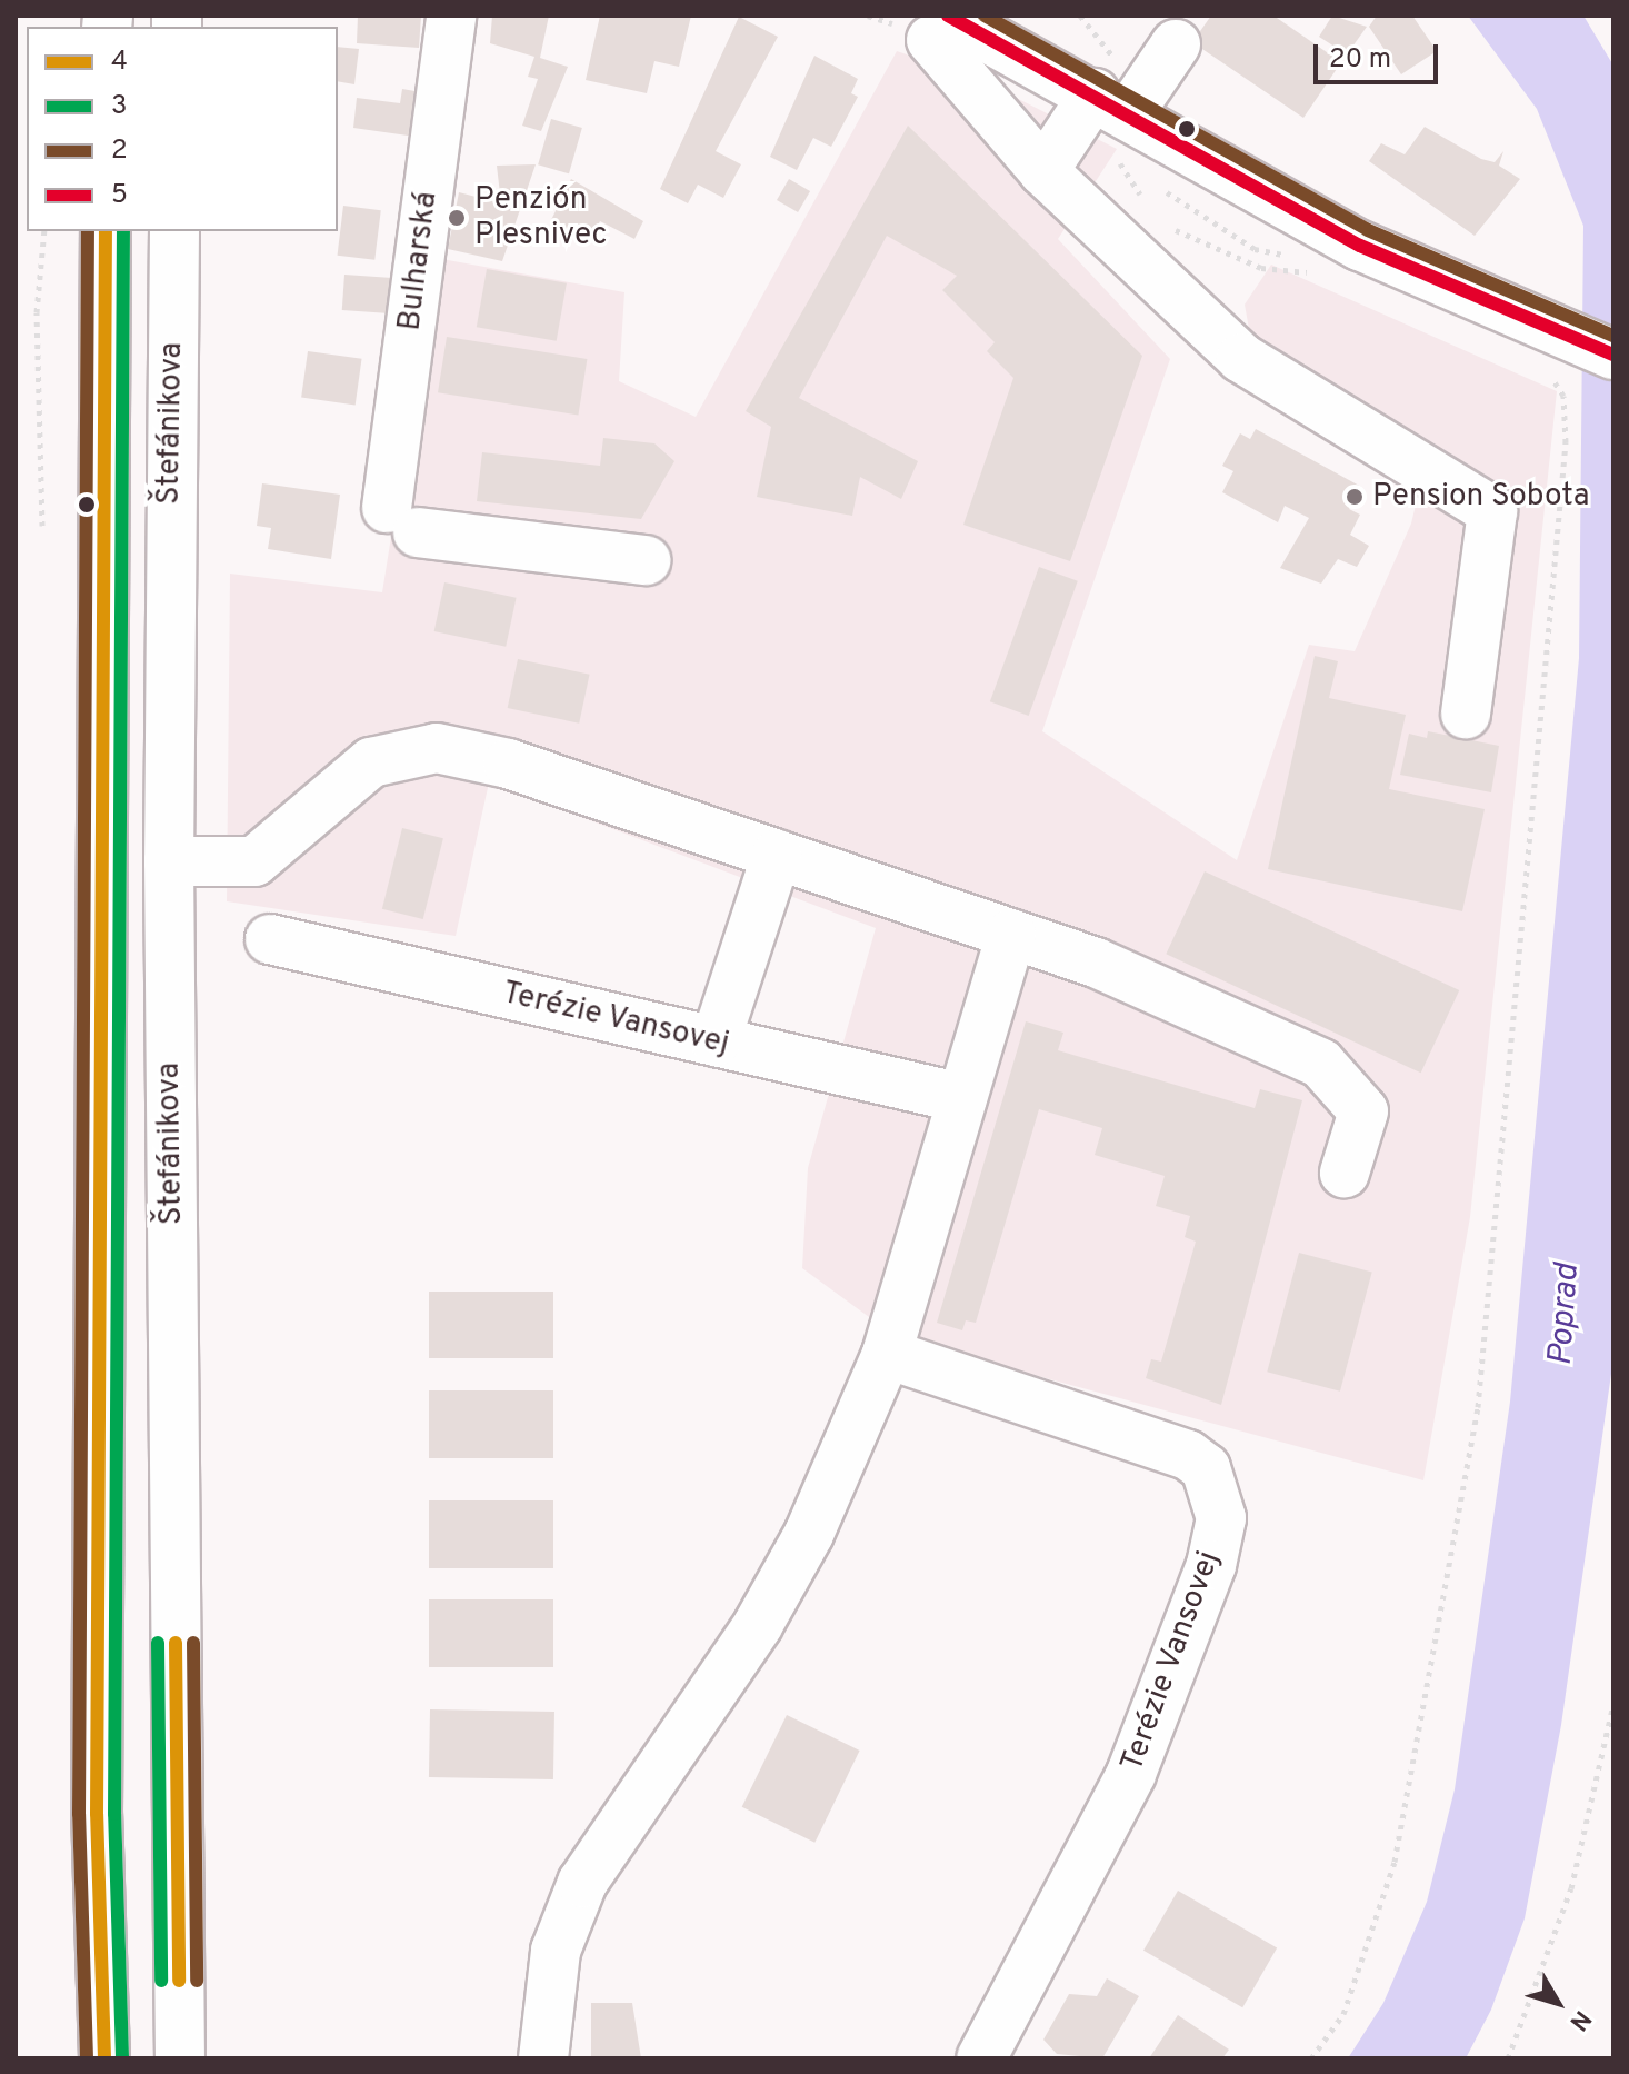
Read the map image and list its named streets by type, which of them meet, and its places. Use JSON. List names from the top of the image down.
{
  "streets": {
    "street": ["Bulharská", "Štefánikova", "Terézie Vansovej"]
  },
  "water": ["Poprad"],
  "places": ["Penzión Plesnivec", "Pension Sobota"],
  "lines": [
    "transit line 2",
    "transit line 5",
    "transit line 4",
    "transit line 3"
  ],
  "legend": [
    "4",
    "3",
    "2",
    "5"
  ],
  "scale_bar": "20 m",
  "north": "bottom right"
}
